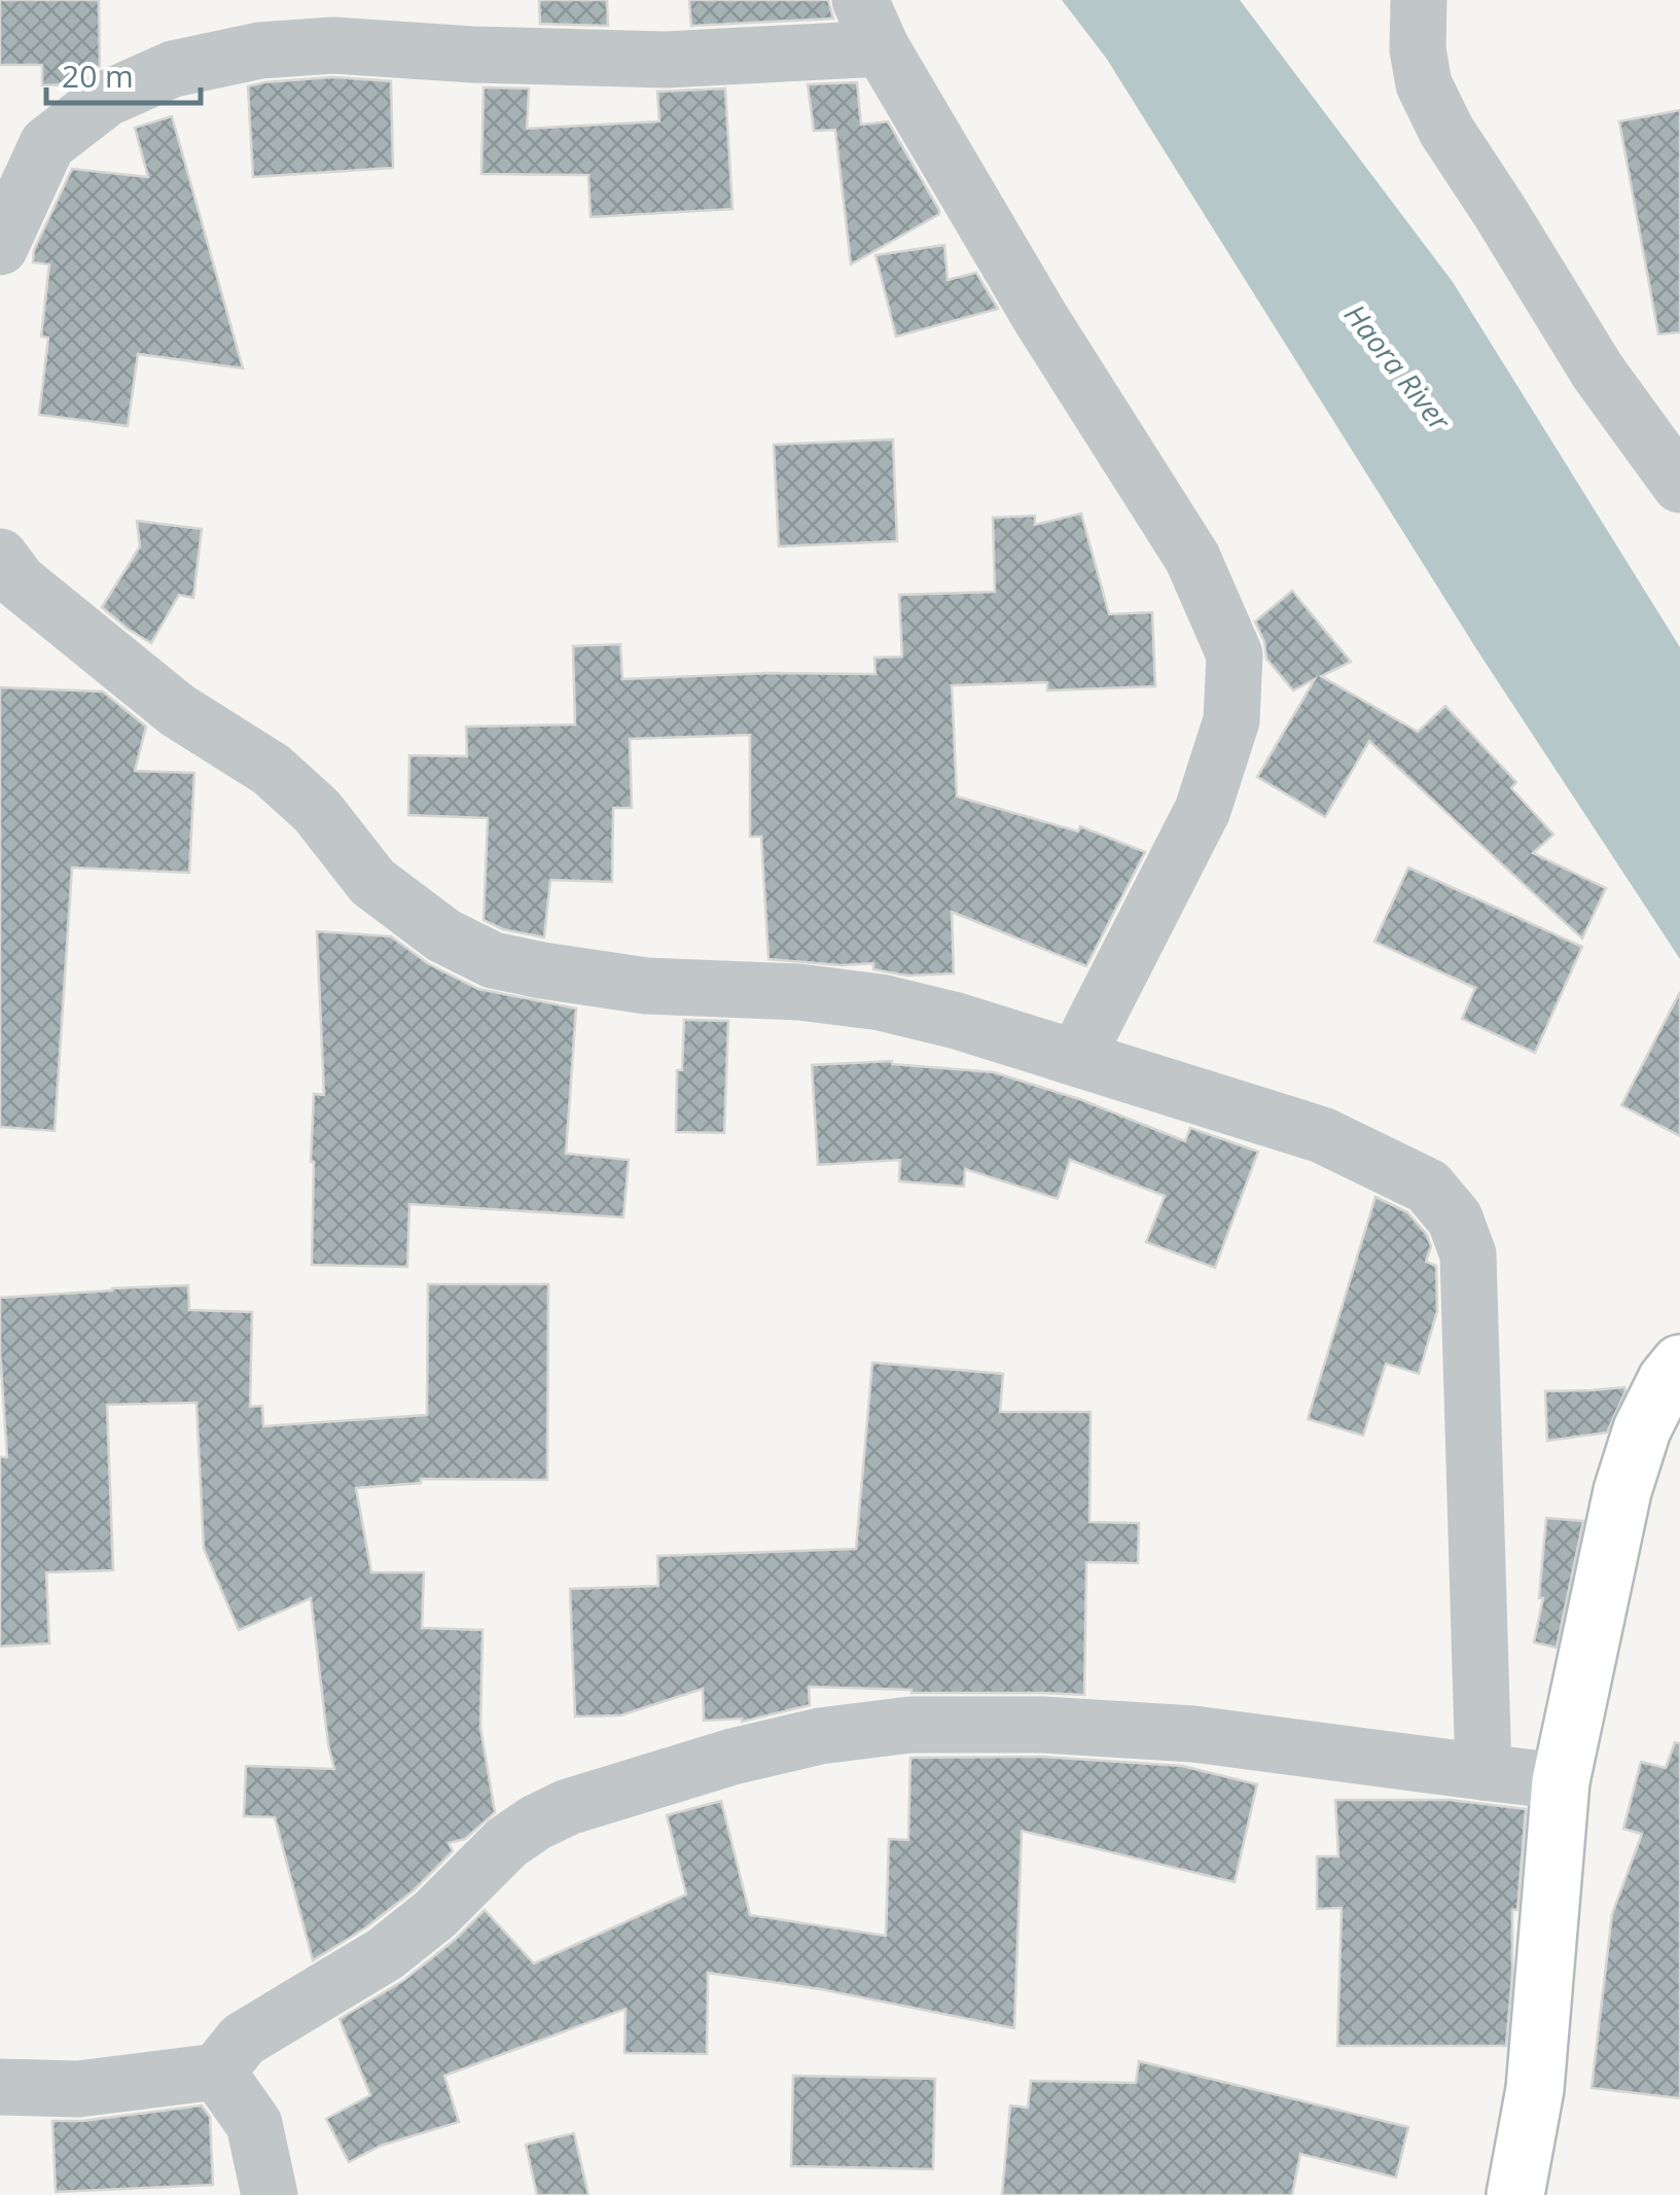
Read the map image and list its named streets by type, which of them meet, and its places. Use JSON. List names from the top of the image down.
{
  "water": ["Haora River"],
  "scale_bar": "20 m"
}
